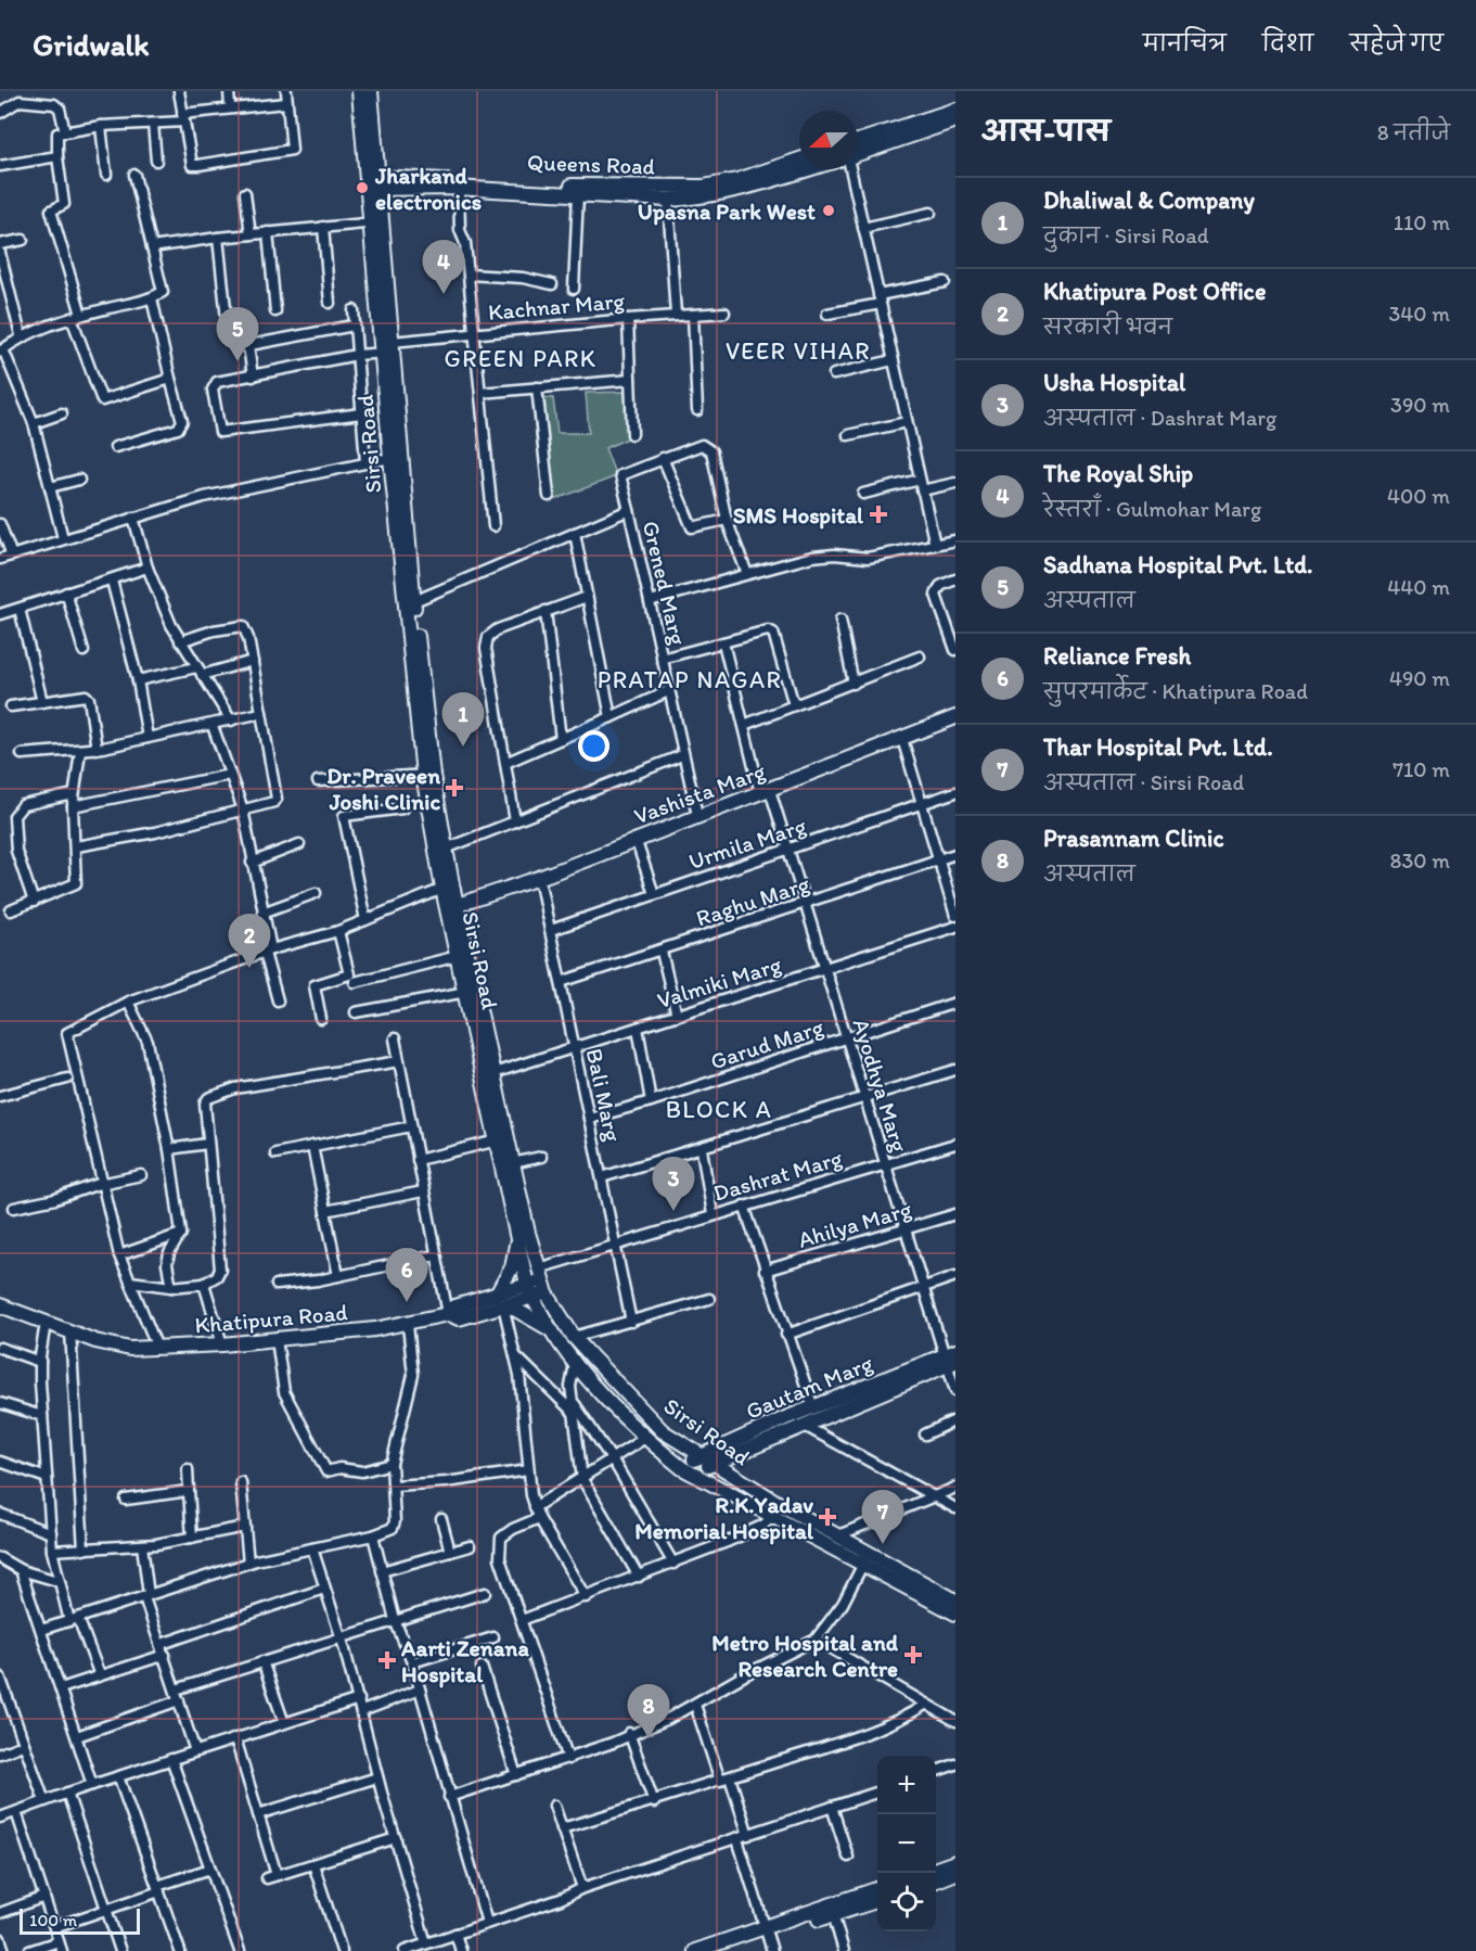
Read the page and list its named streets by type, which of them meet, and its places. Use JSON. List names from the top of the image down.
{
  "streets": {
    "street": [
      "Queens Road",
      "Kachnar Marg",
      "Sirsi Road",
      "Grened Marg",
      "Vashista Marg",
      "Urmila Marg",
      "Raghu Marg",
      "Valmiki Marg",
      "Garud Marg",
      "Ayodhya Marg",
      "Bali Marg",
      "Dashrat Marg",
      "Ahilya Marg",
      "Khatipura Road",
      "Gautam Marg"
    ]
  },
  "crossings": [
    ["Queens Road", "Sirsi Road"],
    ["Kachnar Marg", "Sirsi Road"],
    ["Sirsi Road", "Grened Marg"],
    ["Sirsi Road", "Vashista Marg"],
    ["Sirsi Road", "Valmiki Marg"],
    ["Sirsi Road", "Dashrat Marg"],
    ["Sirsi Road", "Khatipura Road"],
    ["Sirsi Road", "Gautam Marg"],
    ["Grened Marg", "Vashista Marg"],
    ["Vashista Marg", "Ayodhya Marg"],
    ["Vashista Marg", "Bali Marg"],
    ["Urmila Marg", "Ayodhya Marg"],
    ["Urmila Marg", "Bali Marg"],
    ["Raghu Marg", "Ayodhya Marg"],
    ["Raghu Marg", "Bali Marg"],
    ["Valmiki Marg", "Ayodhya Marg"],
    ["Valmiki Marg", "Bali Marg"],
    ["Garud Marg", "Ayodhya Marg"],
    ["Garud Marg", "Bali Marg"],
    ["Ayodhya Marg", "Dashrat Marg"],
    ["Ayodhya Marg", "Ahilya Marg"],
    ["Ayodhya Marg", "Gautam Marg"],
    ["Bali Marg", "Dashrat Marg"],
    ["Dashrat Marg", "Khatipura Road"]
  ],
  "districts": [
    "VEER VIHAR",
    "GREEN PARK",
    "PRATAP NAGAR",
    "BLOCK A"
  ],
  "places": {
    "other": ["Jharkand electronics", "Upasna Park West"],
    "health": [
      "SMS Hospital",
      "Dr. Praveen Joshi Clinic",
      "R.K.Yadav Memorial Hospital",
      "Metro Hospital and Research Centre",
      "Aarti Zenana Hospital"
    ]
  },
  "scale_bar": "100 m",
  "north": "left",
  "page": {
    "header": "Gridwalk",
    "nav": ["मानचित्र", "दिशा", "सहेजे गए"],
    "heading": ["आस-पास", "8 नतीजे"],
    "list": [
      {
        "mark": "1",
        "name": "Dhaliwal & Company",
        "note": "दुकान · Sirsi Road",
        "value": "110 m"
      },
      {
        "mark": "2",
        "name": "Khatipura Post Office",
        "note": "सरकारी भवन",
        "value": "340 m"
      },
      {
        "mark": "3",
        "name": "Usha Hospital",
        "note": "अस्पताल · Dashrat Marg",
        "value": "390 m"
      },
      {
        "mark": "4",
        "name": "The Royal Ship",
        "note": "रेस्तराँ · Gulmohar Marg",
        "value": "400 m"
      },
      {
        "mark": "5",
        "name": "Sadhana Hospital Pvt. Ltd.",
        "note": "अस्पताल",
        "value": "440 m"
      },
      {
        "mark": "6",
        "name": "Reliance Fresh",
        "note": "सुपरमार्केट · Khatipura Road",
        "value": "490 m"
      },
      {
        "mark": "7",
        "name": "Thar Hospital Pvt. Ltd.",
        "note": "अस्पताल · Sirsi Road",
        "value": "710 m"
      },
      {
        "mark": "8",
        "name": "Prasannam Clinic",
        "note": "अस्पताल",
        "value": "830 m"
      }
    ],
    "pins": [
      "4",
      "5",
      "1",
      "2",
      "3",
      "6",
      "7",
      "8"
    ],
    "map_buttons": ["+", "−"],
    "scale": "100 m"
  }
}
